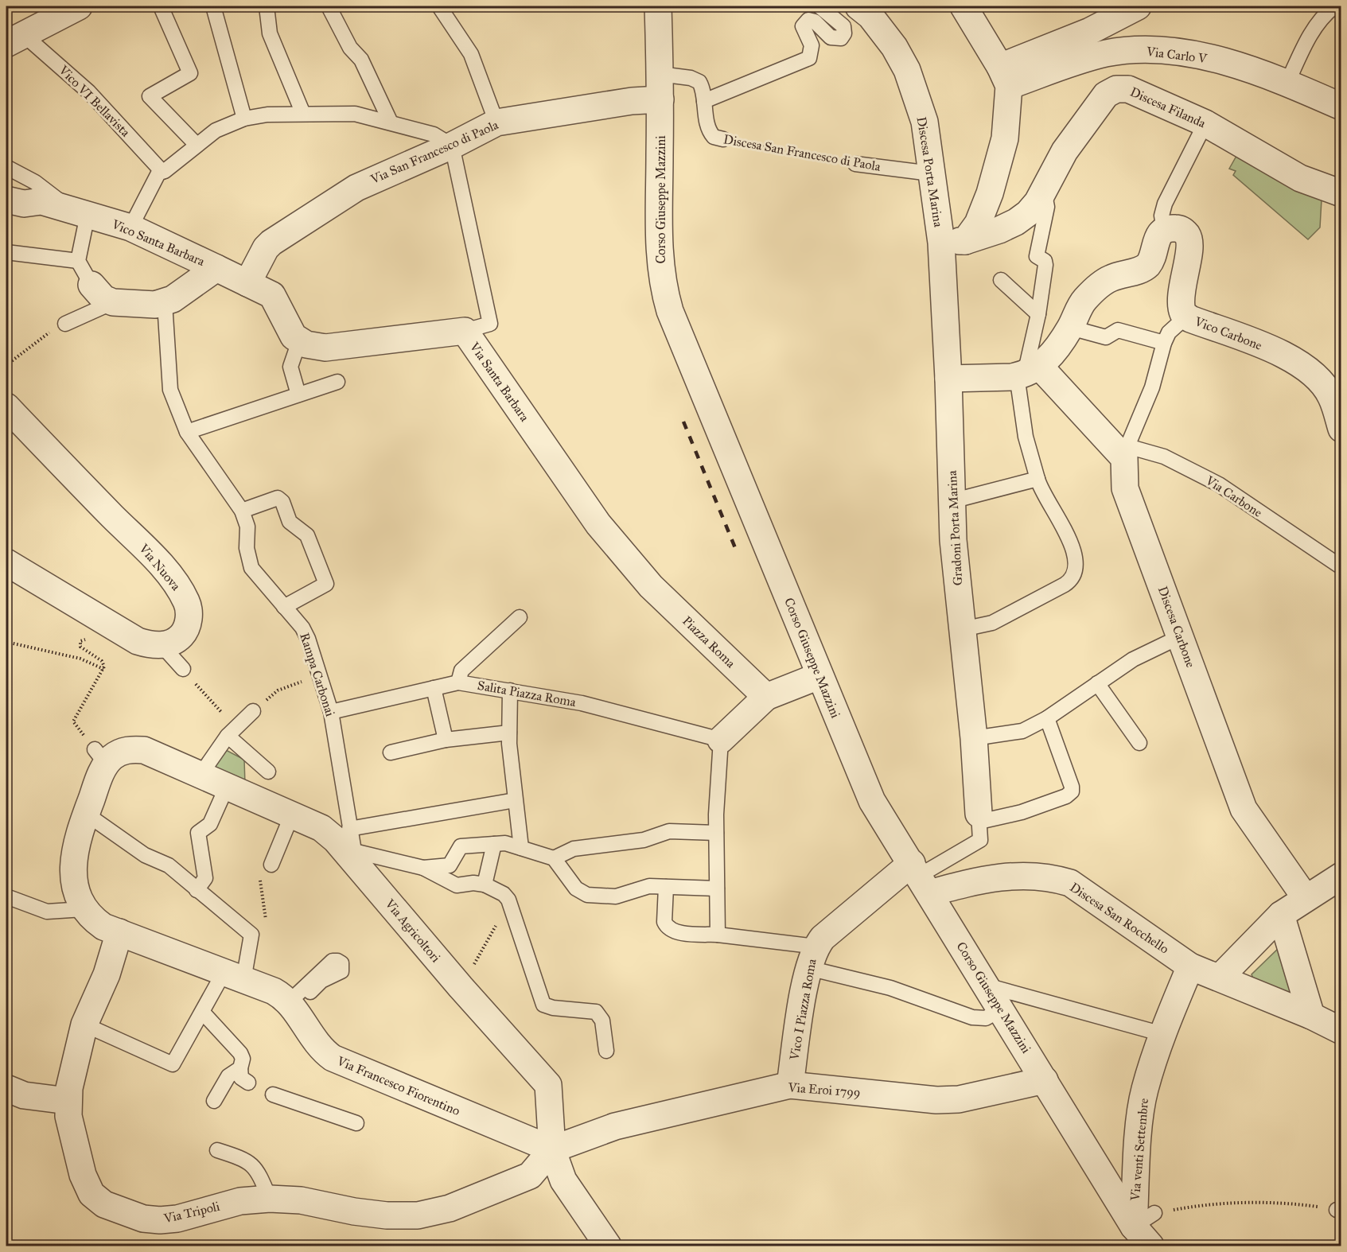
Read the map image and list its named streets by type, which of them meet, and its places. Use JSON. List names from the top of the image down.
{
  "streets": {
    "street": [
      "Via Carlo V",
      "Discesa Filanda",
      "Via San Francesco di Paola",
      "Discesa Porta Marina",
      "Corso Giuseppe Mazzini",
      "Vico Santa Barbara",
      "Vico Carbone",
      "Via Santa Barbara",
      "Gradoni Porta Marina",
      "Via Nuova",
      "Discesa Carbone",
      "Piazza Roma",
      "Discesa San Rocchello",
      "Via Agricoltori",
      "Vico I Piazza Roma",
      "Via Francesco Fiorentino",
      "Via Eroi 1799",
      "Via venti Settembre",
      "Via Tripoli"
    ],
    "lane": [
      "Vico VI Bellavista",
      "Discesa San Francesco di Paola",
      "Via Carbone",
      "Rampa Carbonai",
      "Salita Piazza Roma"
    ]
  },
  "crossings": [
    ["Discesa Filanda", "Discesa Porta Marina"],
    ["Discesa Filanda", "Gradoni Porta Marina"],
    ["Via San Francesco di Paola", "Discesa San Francesco di Paola"],
    ["Via San Francesco di Paola", "Corso Giuseppe Mazzini"],
    ["Via San Francesco di Paola", "Vico Santa Barbara"],
    ["Discesa San Francesco di Paola", "Discesa Porta Marina"],
    ["Discesa San Francesco di Paola", "Corso Giuseppe Mazzini"],
    ["Discesa Porta Marina", "Gradoni Porta Marina"],
    ["Corso Giuseppe Mazzini", "Discesa San Rocchello"],
    ["Corso Giuseppe Mazzini", "Vico I Piazza Roma"],
    ["Corso Giuseppe Mazzini", "Via Eroi 1799"],
    ["Corso Giuseppe Mazzini", "Via venti Settembre"],
    ["Via Santa Barbara", "Piazza Roma"],
    ["Via Carbone", "Discesa Carbone"],
    ["Rampa Carbonai", "Salita Piazza Roma"],
    ["Rampa Carbonai", "Via Agricoltori"],
    ["Discesa San Rocchello", "Vico I Piazza Roma"],
    ["Discesa San Rocchello", "Via venti Settembre"],
    ["Via Agricoltori", "Via Francesco Fiorentino"],
    ["Via Agricoltori", "Via Eroi 1799"],
    ["Via Agricoltori", "Via Tripoli"],
    ["Vico I Piazza Roma", "Via Eroi 1799"],
    ["Via Francesco Fiorentino", "Via Eroi 1799"],
    ["Via Francesco Fiorentino", "Via Tripoli"],
    ["Via Eroi 1799", "Via Tripoli"]
  ]
}
